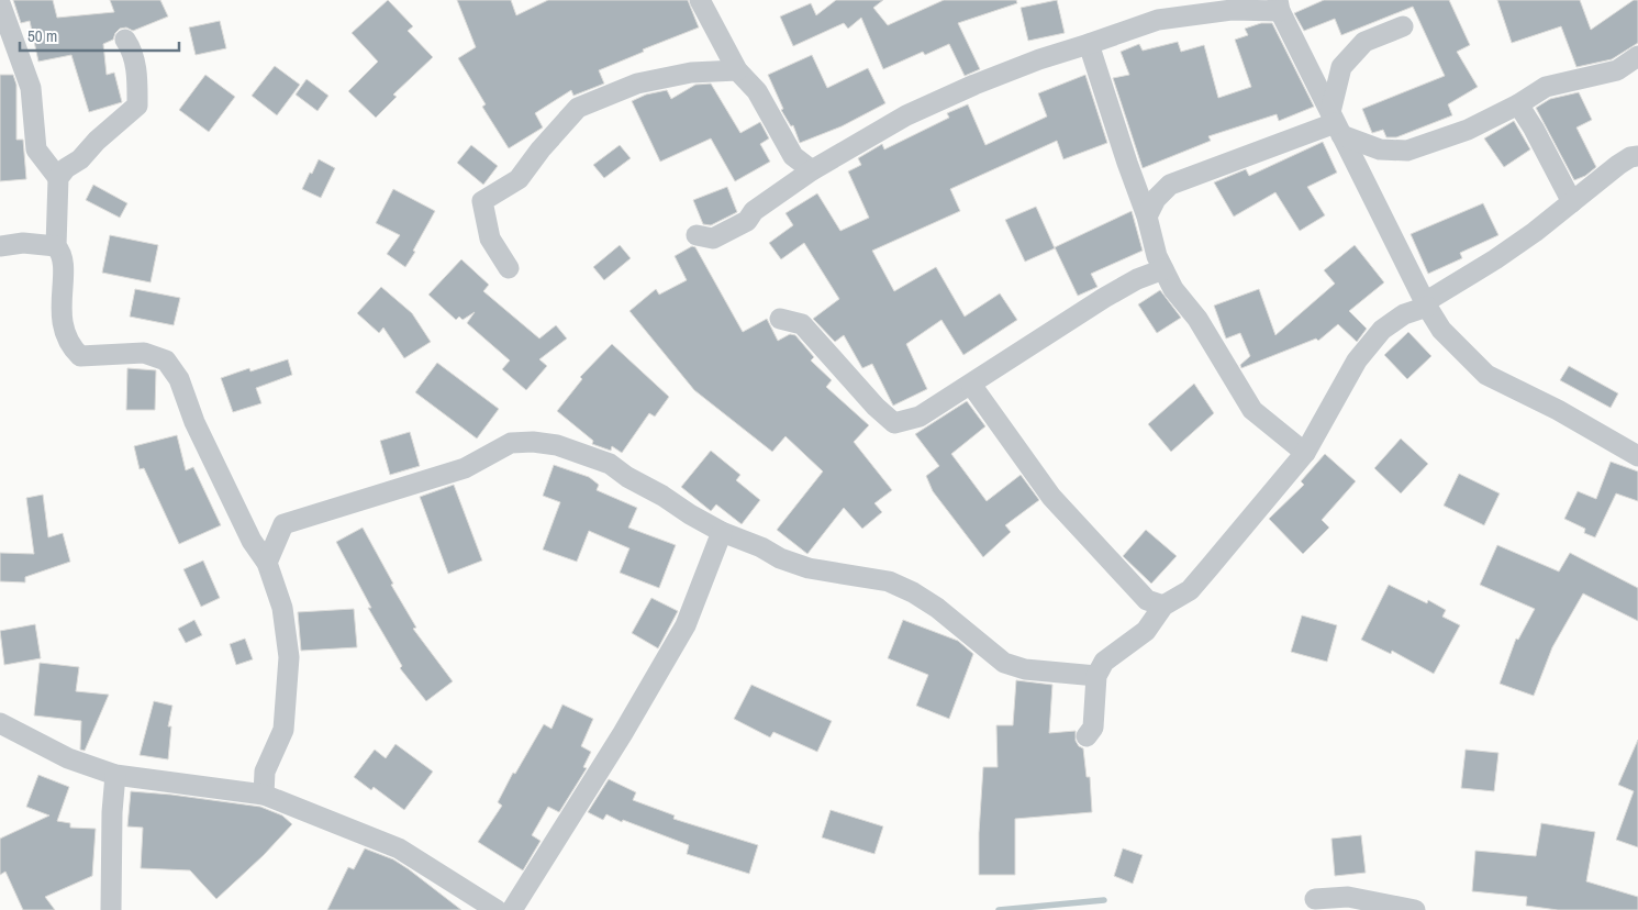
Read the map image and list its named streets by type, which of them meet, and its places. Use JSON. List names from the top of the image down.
{
  "scale_bar": "50 m"
}
